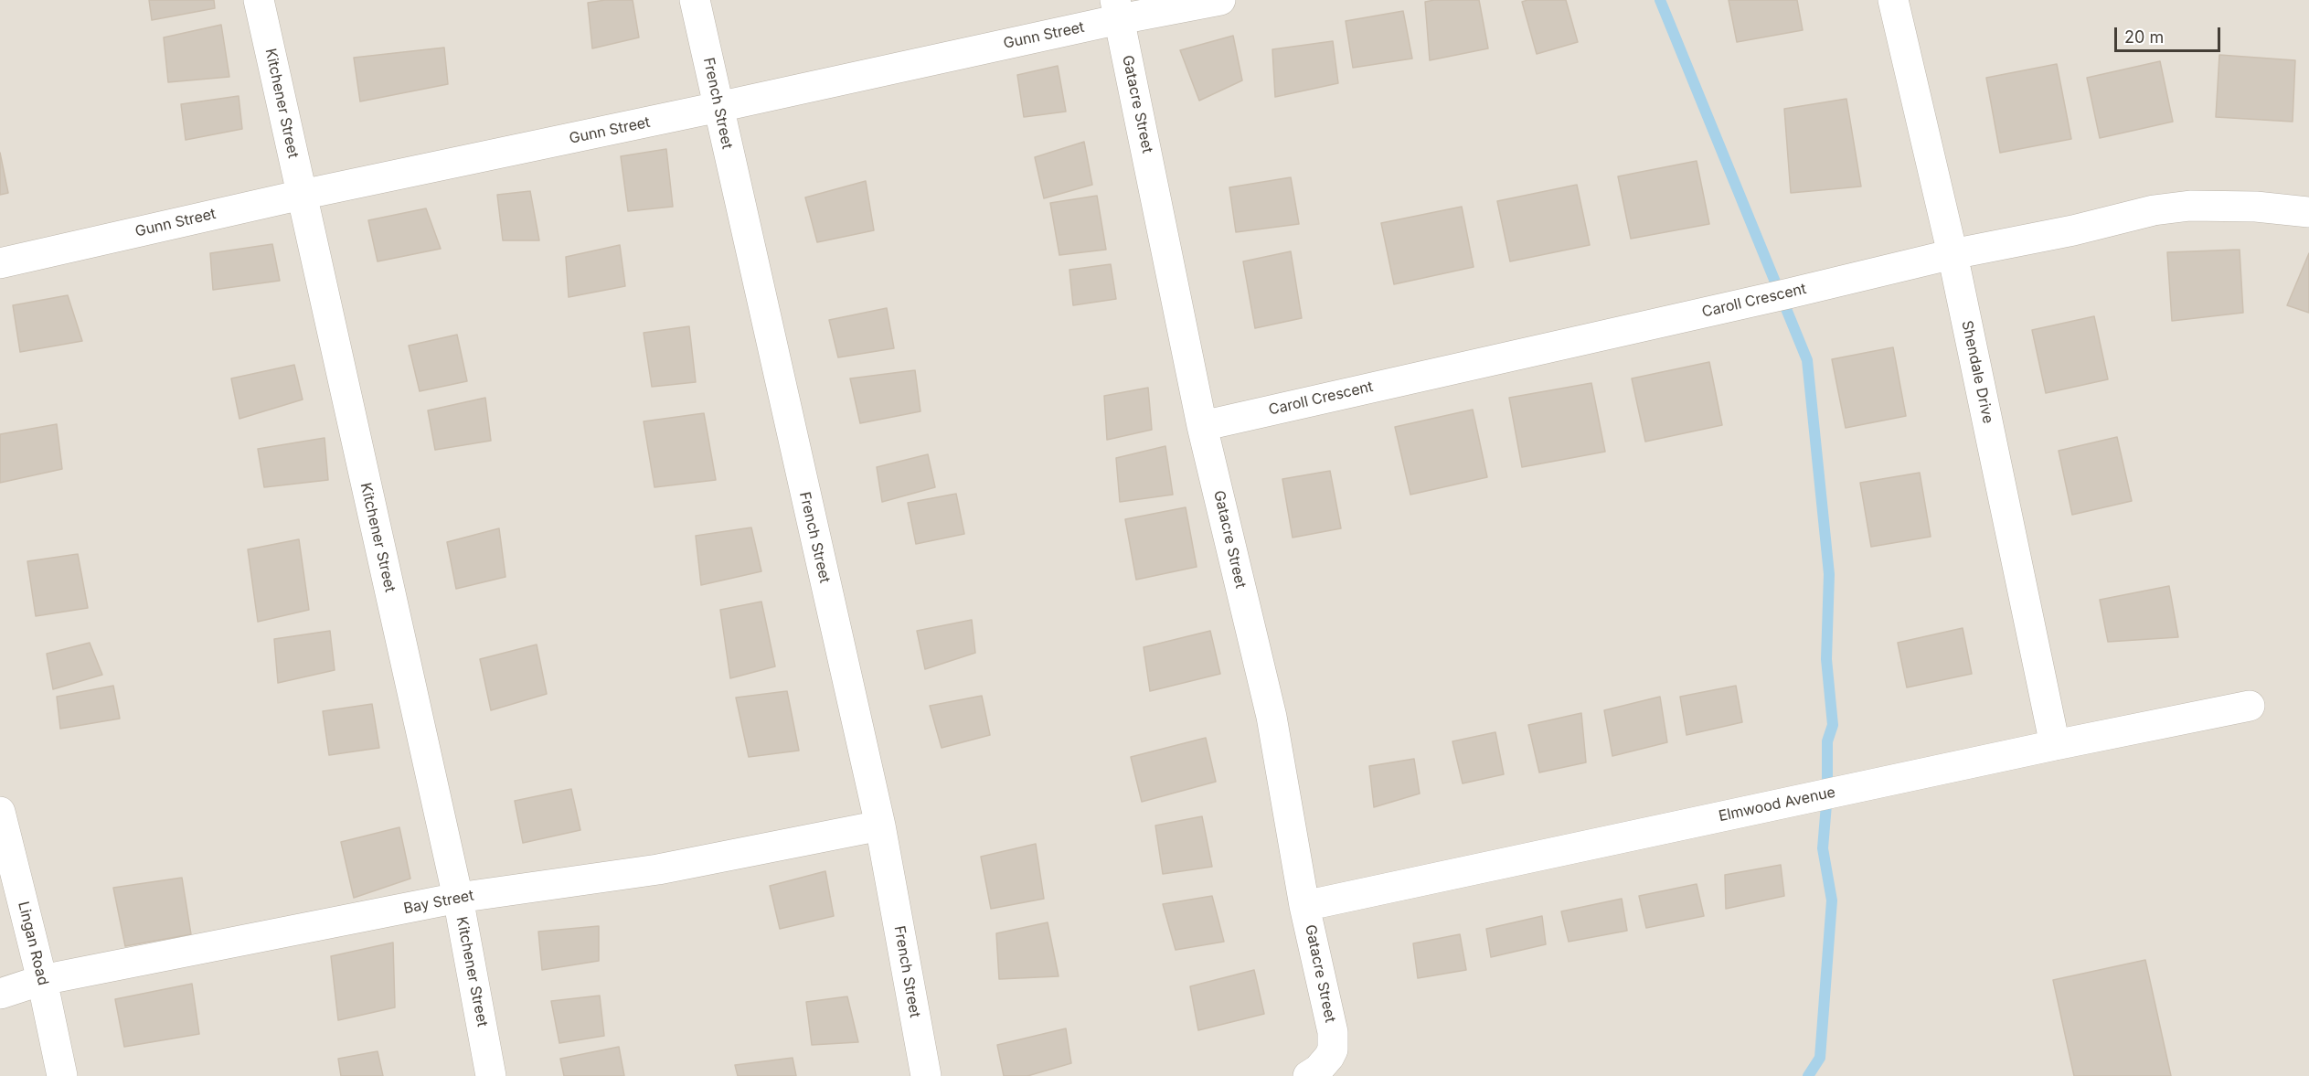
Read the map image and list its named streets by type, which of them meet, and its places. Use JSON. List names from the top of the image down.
{
  "streets": {
    "street": [
      "Gunn Street",
      "Kitchener Street",
      "French Street",
      "Gatacre Street",
      "Caroll Crescent",
      "Shendale Drive",
      "Elmwood Avenue",
      "Bay Street",
      "Lingan Road"
    ]
  },
  "crossings": [
    ["Gunn Street", "Kitchener Street"],
    ["Gunn Street", "French Street"],
    ["Gunn Street", "Gatacre Street"],
    ["Kitchener Street", "Bay Street"],
    ["French Street", "Bay Street"],
    ["Gatacre Street", "Caroll Crescent"],
    ["Gatacre Street", "Elmwood Avenue"],
    ["Caroll Crescent", "Shendale Drive"],
    ["Shendale Drive", "Elmwood Avenue"],
    ["Bay Street", "Lingan Road"]
  ],
  "scale_bar": "20 m"
}
